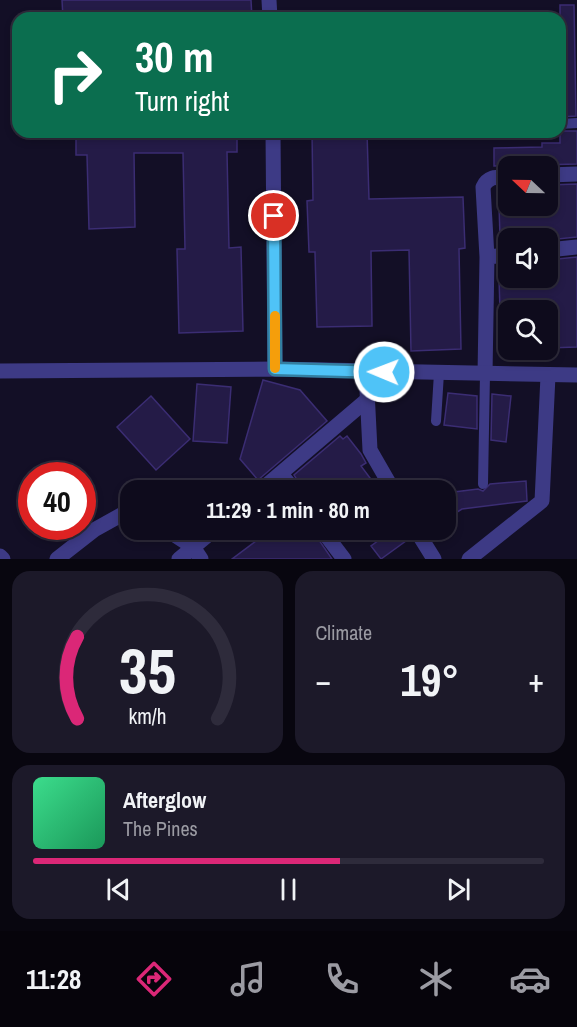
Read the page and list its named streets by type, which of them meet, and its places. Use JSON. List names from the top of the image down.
{
  "north": "left",
  "page": {
    "turn": ["30 m", "Turn right"],
    "limit": "40",
    "trip": "11:29 · 1 min · 80 m",
    "tile": "Climate",
    "heat": ["−", "19°", "+"],
    "song": ["Afterglow", "The Pines"],
    "tabs": "11:28",
    "gauge": ["35", "km/h"]
  }
}
